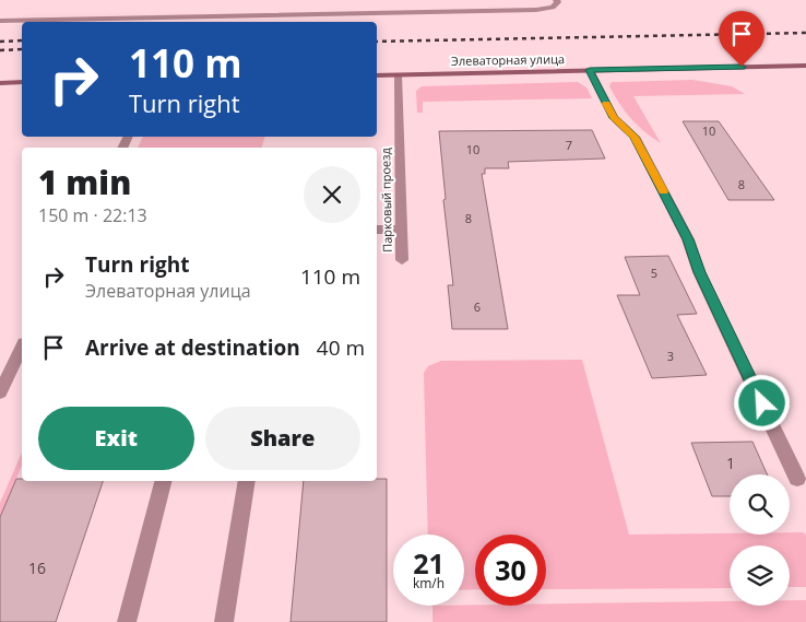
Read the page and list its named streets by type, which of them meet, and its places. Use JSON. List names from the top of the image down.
{
  "streets": {
    "main road": ["Элеваторная улица"],
    "street": ["Парковый проезд"]
  },
  "crossings": [
    ["Элеваторная улица", "Парковый проезд"]
  ],
  "house_numbers": [
    "10",
    "7",
    "10",
    "8",
    "8",
    "5",
    "6",
    "3",
    "1",
    "16"
  ],
  "page": {
    "turn": ["110 m", "Turn right"],
    "heading": ["1 min", "150 m · 22:13"],
    "list": [
      {
        "name": "Turn right",
        "note": "Элеваторная улица",
        "value": "110 m"
      },
      {
        "name": "Arrive at destination",
        "value": "40 m"
      }
    ],
    "buttons": ["Exit", "Share"],
    "speed": "21 km/h",
    "limit": "30"
  }
}
